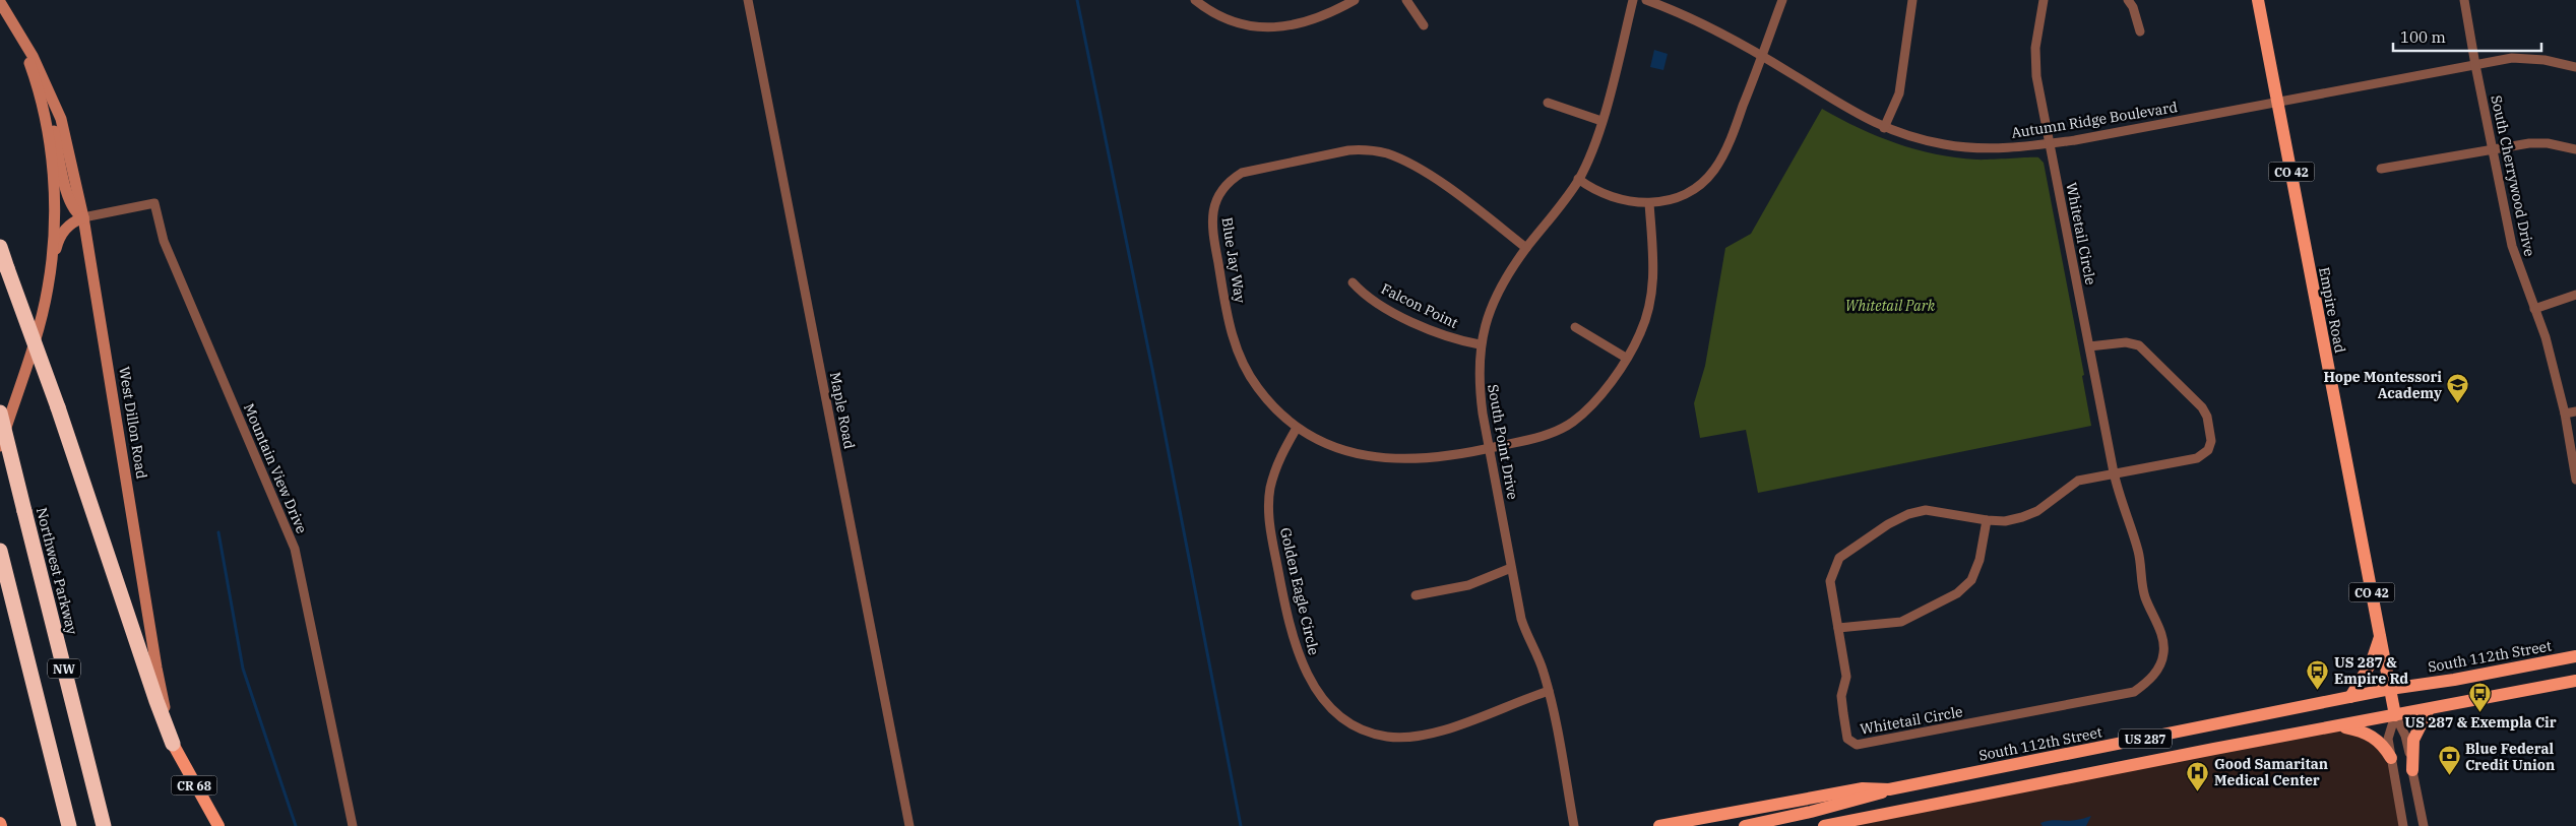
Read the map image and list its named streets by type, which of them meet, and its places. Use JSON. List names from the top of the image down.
{
  "streets": {
    "highway": ["Northwest Parkway", "NW"],
    "main road": [
      "CO 42",
      "Empire Road",
      "West Dillon Road",
      "South 112th Street",
      "US 287",
      "CR 68"
    ],
    "street": [
      "Autumn Ridge Boulevard",
      "South Cherrywood Drive",
      "Whitetail Circle",
      "Blue Jay Way",
      "Falcon Point",
      "Maple Road",
      "South Point Drive",
      "Mountain View Drive",
      "Golden Eagle Circle"
    ]
  },
  "crossings": [
    ["Autumn Ridge Boulevard", "South Cherrywood Drive"],
    ["Autumn Ridge Boulevard", "Whitetail Circle"],
    ["Autumn Ridge Boulevard", "Empire Road"],
    ["Blue Jay Way", "South Point Drive"],
    ["Blue Jay Way", "Golden Eagle Circle"],
    ["Falcon Point", "South Point Drive"],
    ["Empire Road", "South 112th Street"],
    ["Empire Road", "US 287"],
    ["West Dillon Road", "Mountain View Drive"],
    ["South Point Drive", "Golden Eagle Circle"]
  ],
  "parks": ["Whitetail Park"],
  "places": {
    "school or university": ["Hope Montessori Academy"],
    "bus stop": ["US 287 & Empire Rd", "US 287 & Exempla Cir"],
    "bank": ["Blue Federal Credit Union"],
    "hospital": ["Good Samaritan Medical Center"]
  },
  "scale_bar": "100 m"
}
